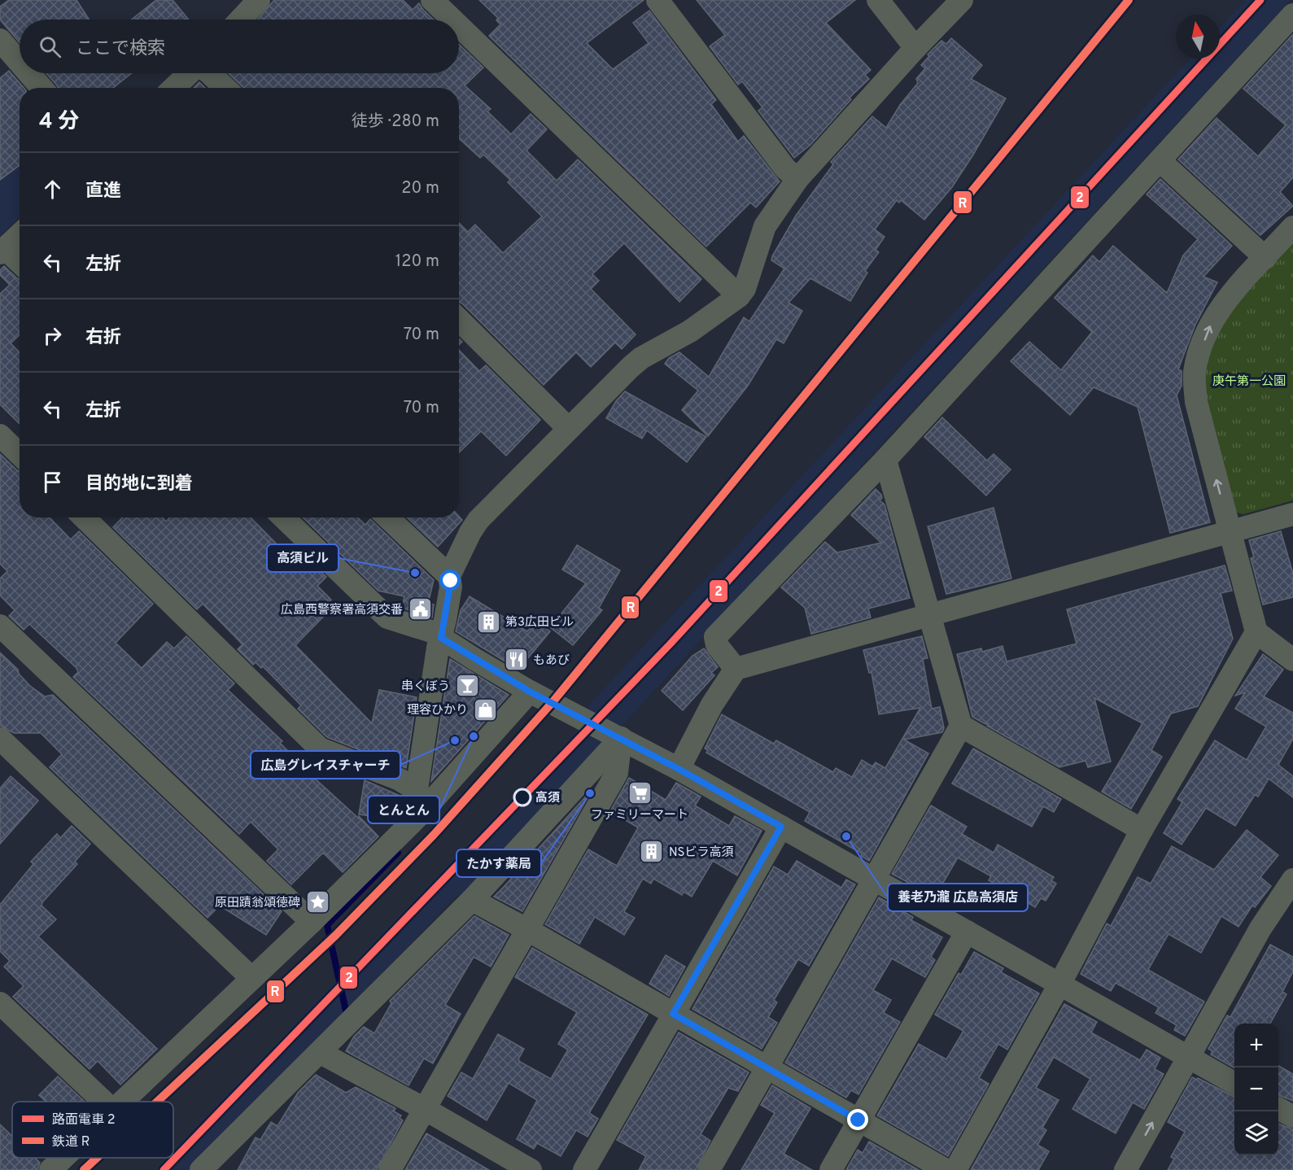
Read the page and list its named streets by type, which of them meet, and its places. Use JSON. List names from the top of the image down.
{
  "parks": ["庚午第一公園"],
  "places": {
    "other": [
      "高須ビル",
      "とんとん",
      "広島グレイスチャーチ",
      "たかす薬局",
      "高須",
      "養老乃瀧 広島高須店"
    ],
    "public building": ["広島西警察署高須交番"],
    "building": ["第3広田ビル", "NSビラ高須"],
    "restaurant": ["もあび"],
    "bar": ["串くぼう"],
    "shop": ["理容ひかり"],
    "supermarket": ["ファミリーマート"],
    "place": ["原田蹟翁頌徳碑"]
  },
  "lines": ["tram line 2", "rail line R"],
  "legend": ["路面電車 2", "鉄道 R"],
  "north": "top",
  "page": {
    "search": "ここで検索",
    "heading": ["4 分", "徒歩 · 280 m"],
    "list": [
      ["直進", "20 m"],
      ["左折", "120 m"],
      ["右折", "70 m"],
      ["左折", "70 m"],
      "目的地に到着"
    ],
    "map_buttons": ["+", "−"]
  }
}
